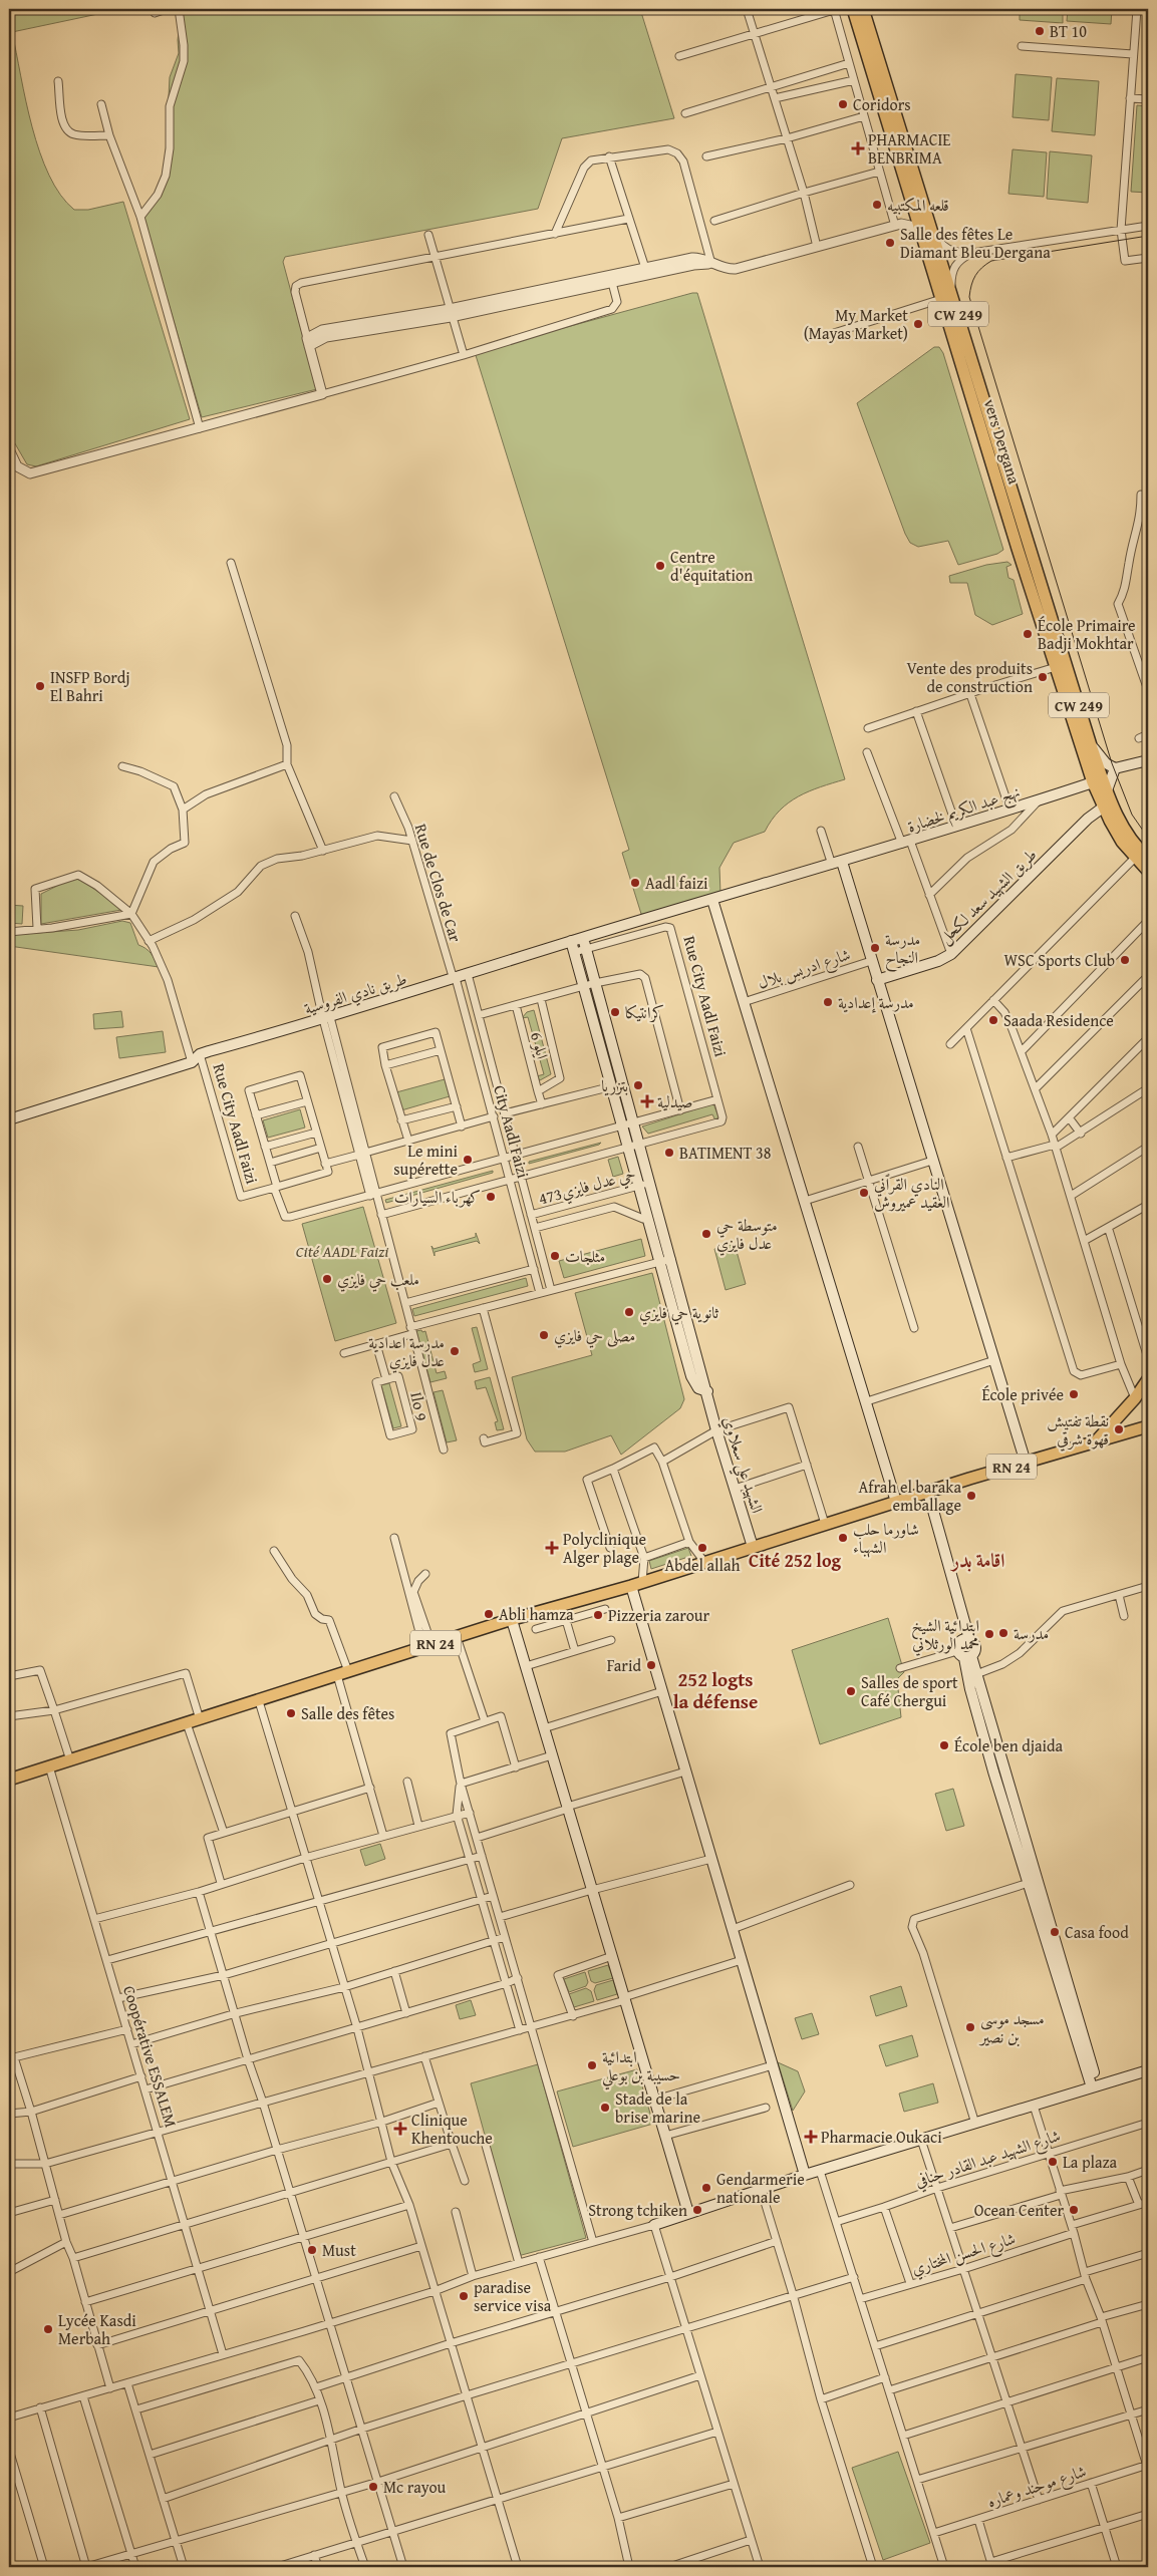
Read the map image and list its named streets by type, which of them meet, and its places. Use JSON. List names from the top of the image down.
{
  "streets": {
    "main road": [
      "CW 249",
      "vers Dergana",
      "نهج عبد الكريم لخضارة",
      "طريق الشهيد سعد لكحل",
      "طريق نادي الفروسية",
      "الشهيد علي سعلاوي",
      "RN 24"
    ],
    "street": [
      "Rue de Clos de Car",
      "شارع ادريس بلال",
      "Rue City Aadl Faizi",
      "ايلو 6",
      "City Aadl Faizi",
      "473حي عدل فايزي",
      "Ilo 9",
      "Coopérative ESSALEM",
      "شارع الشهيد عبد القادر حنافي",
      "شارع الحسن المختاري",
      "شارع موحند وعماره"
    ]
  },
  "crossings": [
    ["CW 249", "vers Dergana"],
    ["vers Dergana", "نهج عبد الكريم لخضارة"],
    ["vers Dergana", "طريق الشهيد سعد لكحل"],
    ["نهج عبد الكريم لخضارة", "طريق نادي الفروسية"],
    ["Rue de Clos de Car", "طريق نادي الفروسية"],
    ["Rue de Clos de Car", "City Aadl Faizi"],
    ["طريق نادي الفروسية", "Rue City Aadl Faizi"],
    ["طريق نادي الفروسية", "City Aadl Faizi"],
    ["Rue City Aadl Faizi", "City Aadl Faizi"],
    ["الشهيد علي سعلاوي", "RN 24"],
    ["RN 24", "Coopérative ESSALEM"]
  ],
  "districts": ["Cité 252 log", "اقامة بدر", "252 logts la défense"],
  "parks": ["Cité AADL Faizi"],
  "places": {
    "other": [
      "BT 10",
      "Coridors",
      "قلعه المكتبيه",
      "Salle des fêtes Le Diamant Bleu Dergana",
      "My Market (Mayas Market)",
      "Centre d'équitation",
      "École Primaire Badji Mokhtar",
      "Vente des produits de construction",
      "INSFP Bordj El Bahri",
      "Aadl faizi",
      "مدرسة النجاح",
      "WSC Sports Club",
      "مدرسة إعدادية",
      "كرانتيكا",
      "Saada Residence",
      "بتزريا",
      "BATIMENT 38",
      "Le mini supérette",
      "النادي القرٱني العقيد عميروش",
      "كهرباء السيارات",
      "متوسطة حي عدل فايزي",
      "مثلجات",
      "ملعب حي فايزي",
      "ثانوية حي فايزي",
      "مصلى حي فايزي",
      "مدرسة اعدادية عدل فايزي",
      "École privée",
      "نقطة تفتيش قهوة شرقي",
      "Afrah el baraka emballage",
      "شاورما حلب الشهباء",
      "Abdel allah",
      "Abli hamza",
      "Pizzeria zarour",
      "مدرسة",
      "ابتدائية الشيخ محمد الورثلاني",
      "Farid",
      "Salles de sport Café Chergui",
      "Salle des fêtes",
      "École ben djaida",
      "Casa food",
      "مسجد موسى بن نصير",
      "ابتدائية حسيبة بن بوعلي",
      "Stade de la brise marine",
      "La plaza",
      "Gendarmerie nationale",
      "Strong tchiken",
      "Ocean Center",
      "Must",
      "paradise service visa",
      "Lycée Kasdi Merbah",
      "Mc rayou"
    ],
    "health": [
      "PHARMACIE BENBRIMA",
      "صيدلية",
      "Polyclinique Alger plage",
      "Clinique Khentouche",
      "Pharmacie Oukaci"
    ]
  }
}
